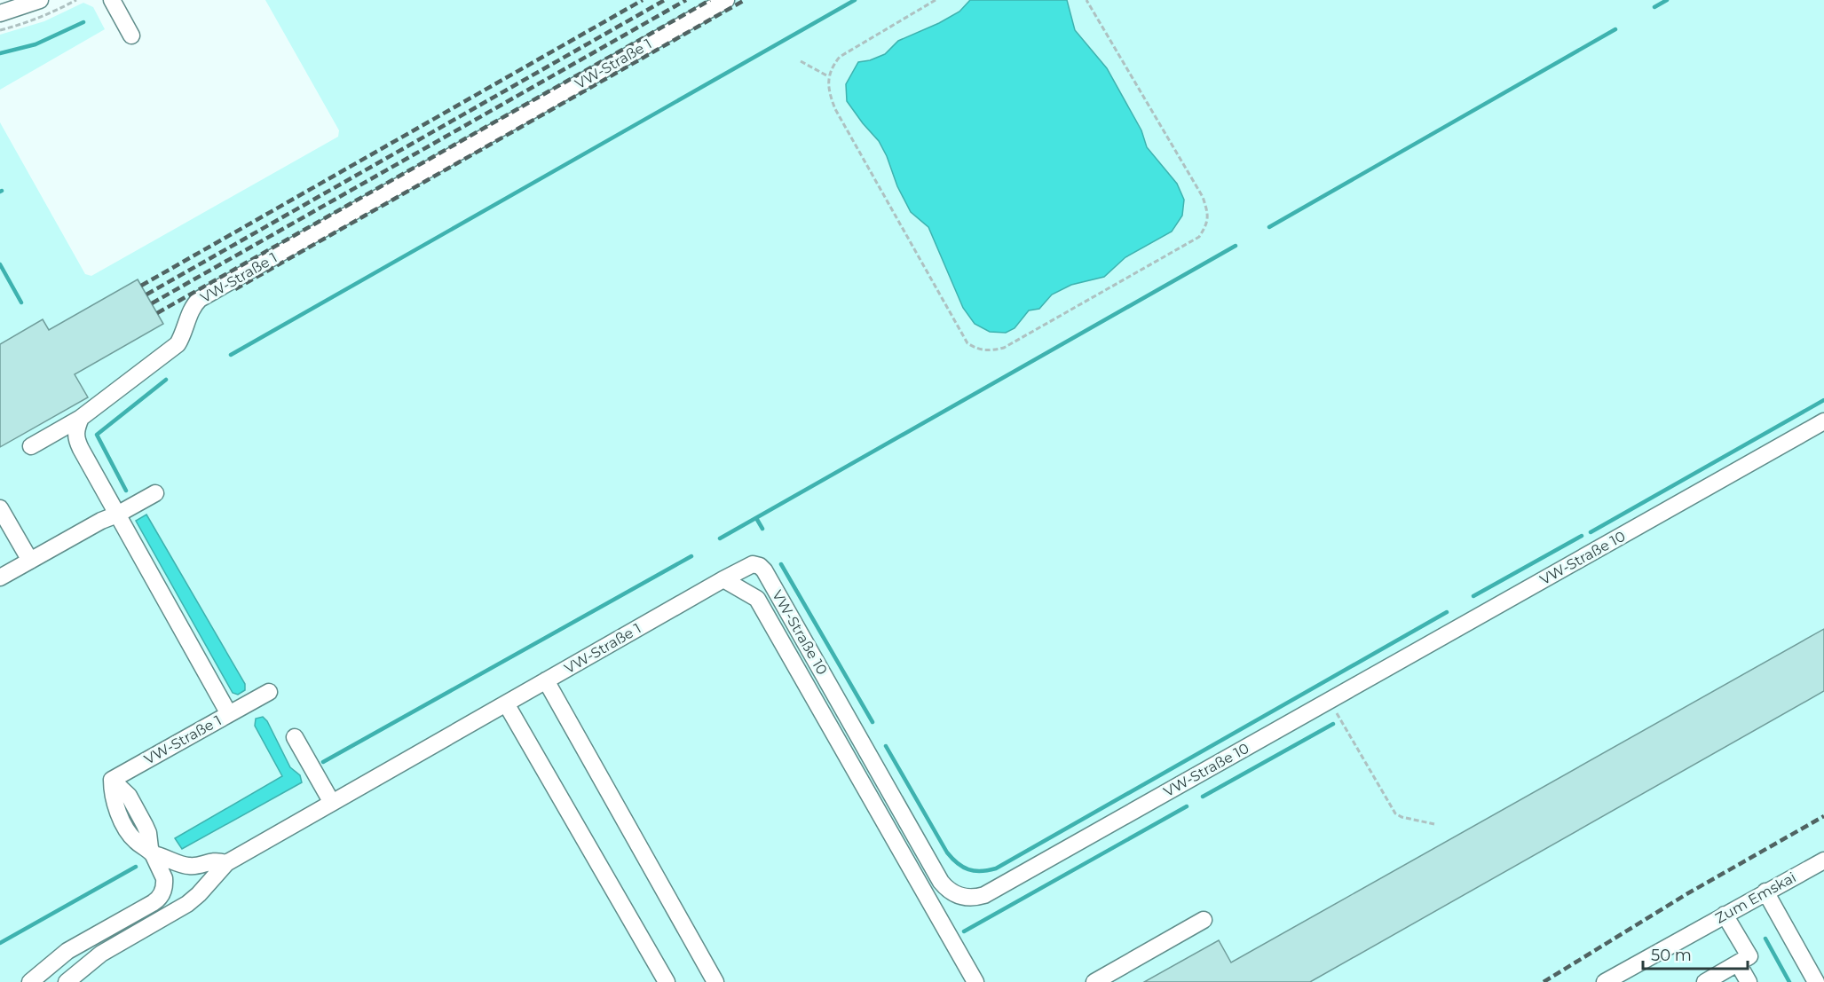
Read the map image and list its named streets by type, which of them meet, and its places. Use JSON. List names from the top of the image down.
{
  "streets": {
    "street": ["VW-Straße 1", "VW-Straße 10", "Zum Emskai"]
  },
  "crossings": [
    ["VW-Straße 1", "VW-Straße 10"]
  ],
  "scale_bar": "50 m"
}
